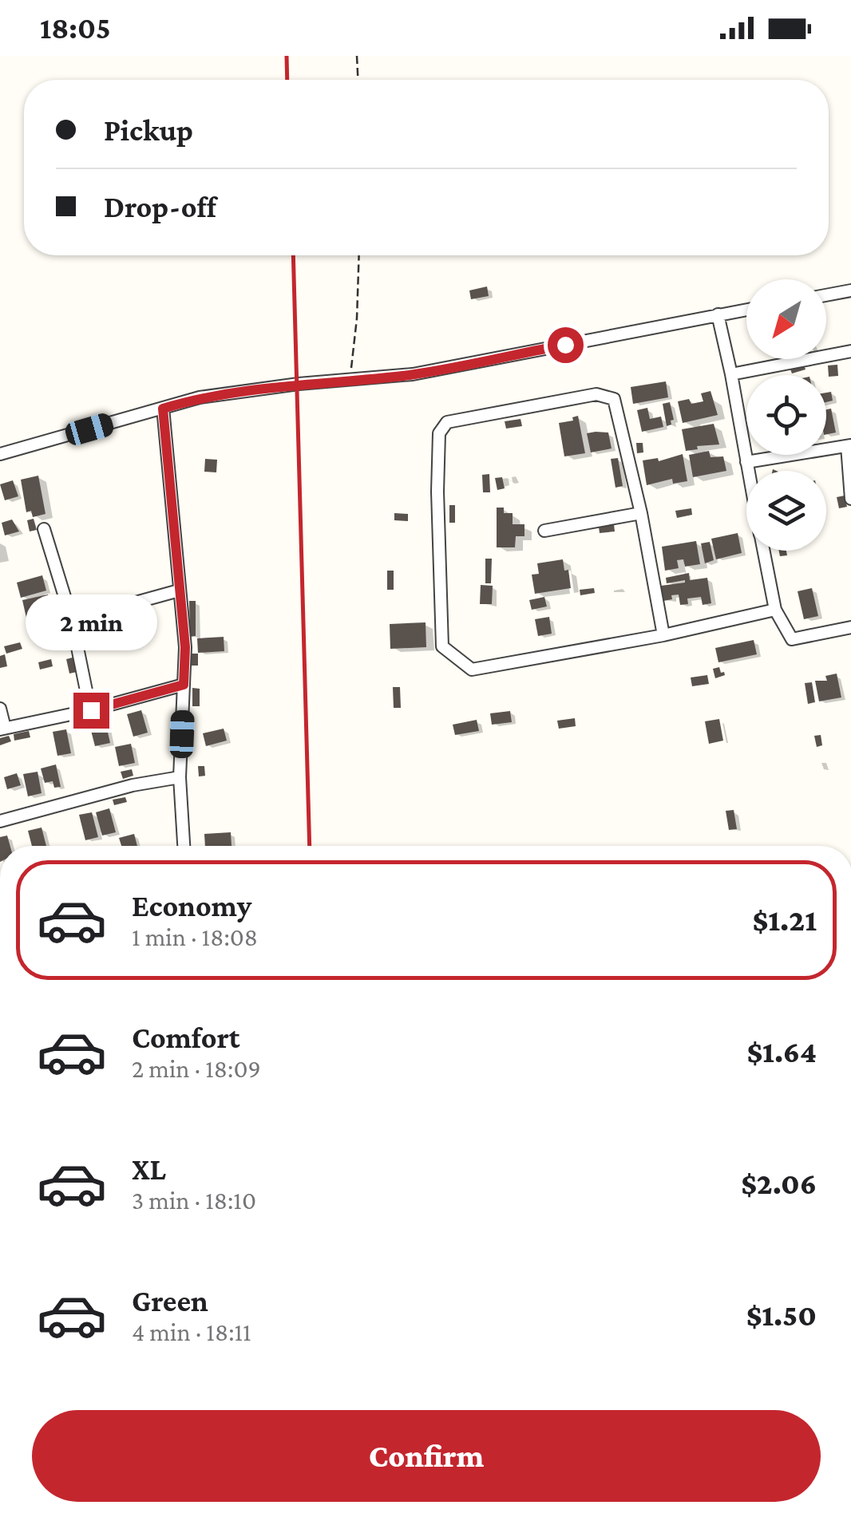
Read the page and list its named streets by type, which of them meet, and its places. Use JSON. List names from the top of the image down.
{
  "north": "bottom left",
  "page": {
    "status": "18:05",
    "banner": ["Pickup", "Drop-off"],
    "bubble": "2 min",
    "list": [
      {
        "name": "Economy",
        "note": "1 min · 18:08",
        "value": "$1.21"
      },
      {
        "name": "Comfort",
        "note": "2 min · 18:09",
        "value": "$1.64"
      },
      {
        "name": "XL",
        "note": "3 min · 18:10",
        "value": "$2.06"
      },
      {
        "name": "Green",
        "note": "4 min · 18:11",
        "value": "$1.50"
      }
    ],
    "buttons": "Confirm"
  }
}
